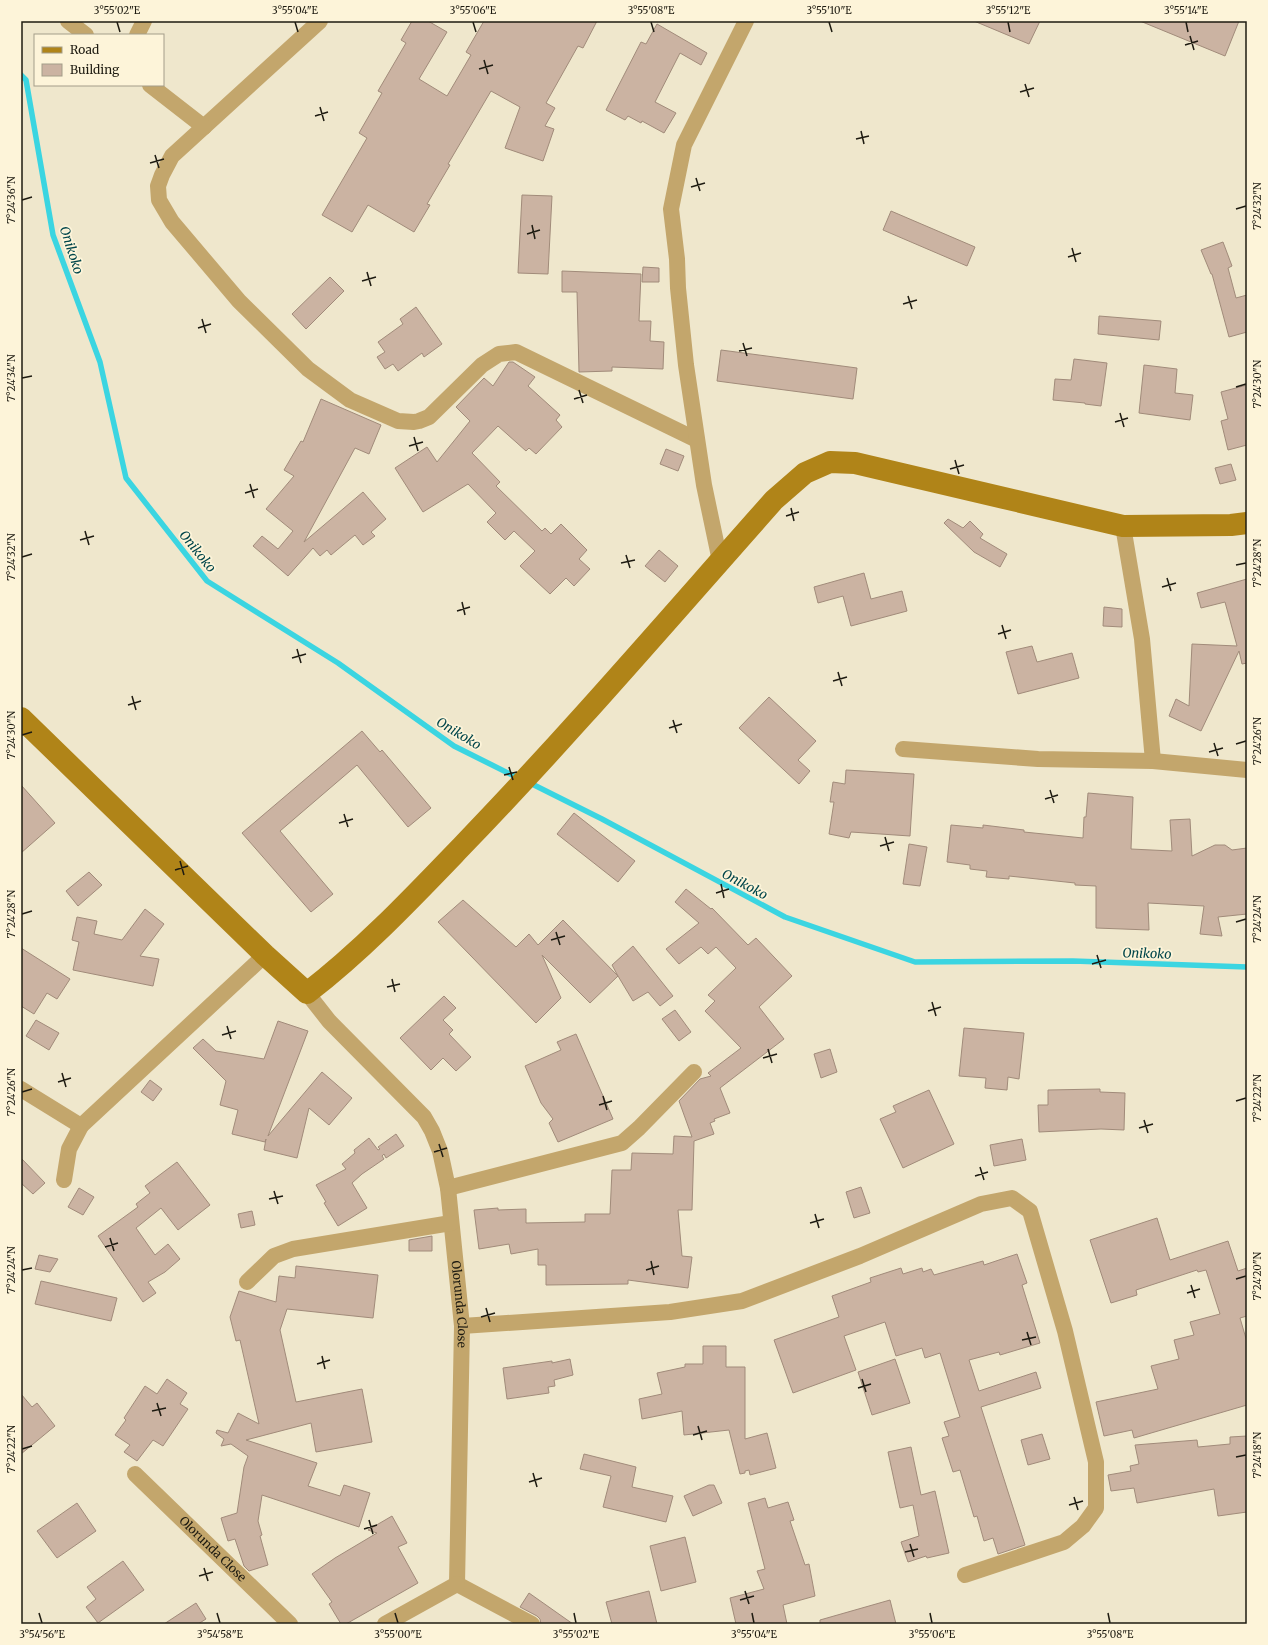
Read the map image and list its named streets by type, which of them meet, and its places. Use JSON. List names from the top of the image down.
{
  "streets": {
    "street": ["Olorunda Close"]
  },
  "water": ["Onikoko"],
  "legend": ["Road", "Building"],
  "coordinates": [
    "3°55'02\"E",
    "3°55'04\"E",
    "3°55'06\"E",
    "3°55'08\"E",
    "3°55'10\"E",
    "3°55'12\"E",
    "3°55'14\"E",
    "7°24'36\"N",
    "7°24'32\"N",
    "7°24'34\"N",
    "7°24'30\"N",
    "7°24'28\"N",
    "7°24'26\"N",
    "7°24'24\"N",
    "7°24'22\"N",
    "7°24'20\"N",
    "7°24'18\"N",
    "3°54'56\"E",
    "3°54'58\"E",
    "3°55'00\"E"
  ]
}
